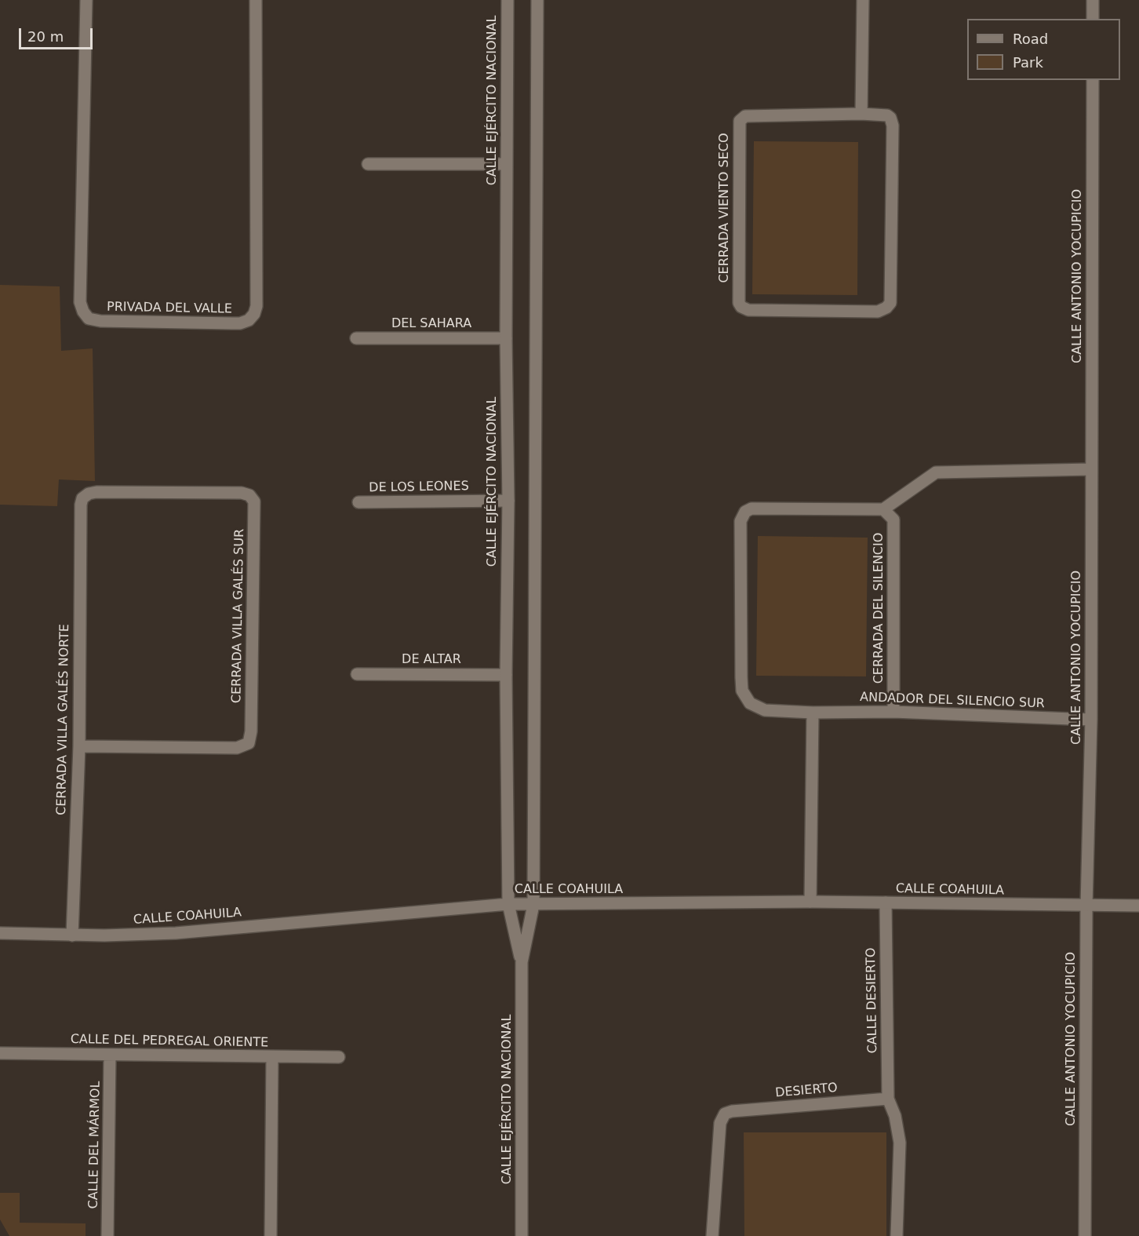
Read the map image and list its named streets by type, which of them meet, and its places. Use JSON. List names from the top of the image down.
{
  "streets": {
    "street": [
      "CALLE EJÉRCITO NACIONAL",
      "CERRADA VIENTO SECO",
      "CALLE ANTONIO YOCUPICIO",
      "PRIVADA DEL VALLE",
      "DEL SAHARA",
      "DE LOS LEONES",
      "CERRADA DEL SILENCIO",
      "CERRADA VILLA GALÉS SUR",
      "DE ALTAR",
      "ANDADOR DEL SILENCIO SUR",
      "CERRADA VILLA GALÉS NORTE",
      "CALLE COAHUILA",
      "CALLE DESIERTO",
      "CALLE DEL PEDREGAL ORIENTE",
      "DESIERTO",
      "CALLE DEL MÁRMOL"
    ]
  },
  "crossings": [
    ["CALLE EJÉRCITO NACIONAL", "DEL SAHARA"],
    ["CALLE EJÉRCITO NACIONAL", "DE LOS LEONES"],
    ["CALLE EJÉRCITO NACIONAL", "DE ALTAR"],
    ["CALLE EJÉRCITO NACIONAL", "CALLE COAHUILA"],
    ["CALLE ANTONIO YOCUPICIO", "ANDADOR DEL SILENCIO SUR"],
    ["CALLE ANTONIO YOCUPICIO", "CALLE COAHUILA"],
    ["CERRADA DEL SILENCIO", "ANDADOR DEL SILENCIO SUR"],
    ["CERRADA VILLA GALÉS SUR", "CERRADA VILLA GALÉS NORTE"],
    ["CERRADA VILLA GALÉS NORTE", "CALLE COAHUILA"],
    ["CALLE COAHUILA", "CALLE DESIERTO"],
    ["CALLE DESIERTO", "DESIERTO"],
    ["CALLE DEL PEDREGAL ORIENTE", "CALLE DEL MÁRMOL"]
  ],
  "legend": ["Road", "Park"],
  "scale_bar": "20 m"
}
